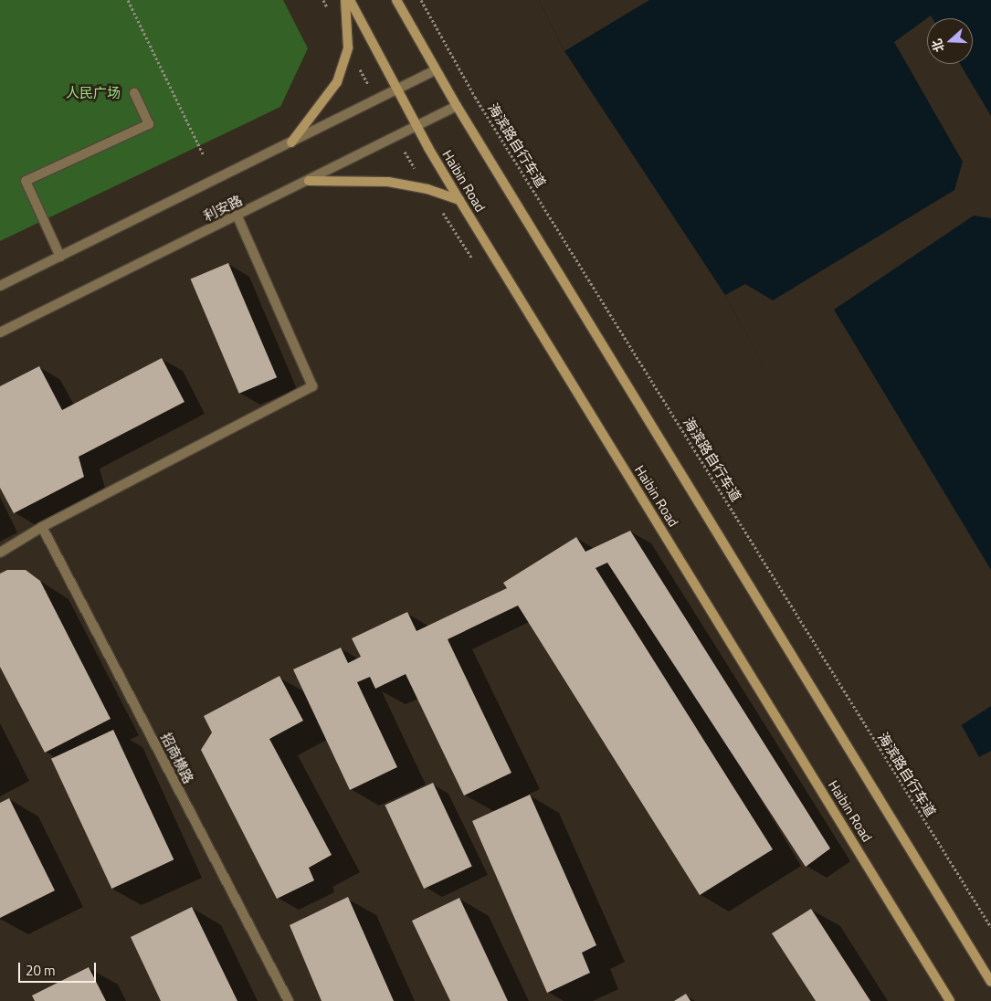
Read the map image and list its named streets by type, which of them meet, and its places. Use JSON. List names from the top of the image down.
{
  "streets": {
    "main road": ["Haibin Road"],
    "street": ["利安路", "招商横路"],
    "path": ["海滨路自行车道"]
  },
  "crossings": [
    ["Haibin Road", "利安路"]
  ],
  "parks": ["人民广场"],
  "scale_bar": "20 m",
  "north": "left"
}
